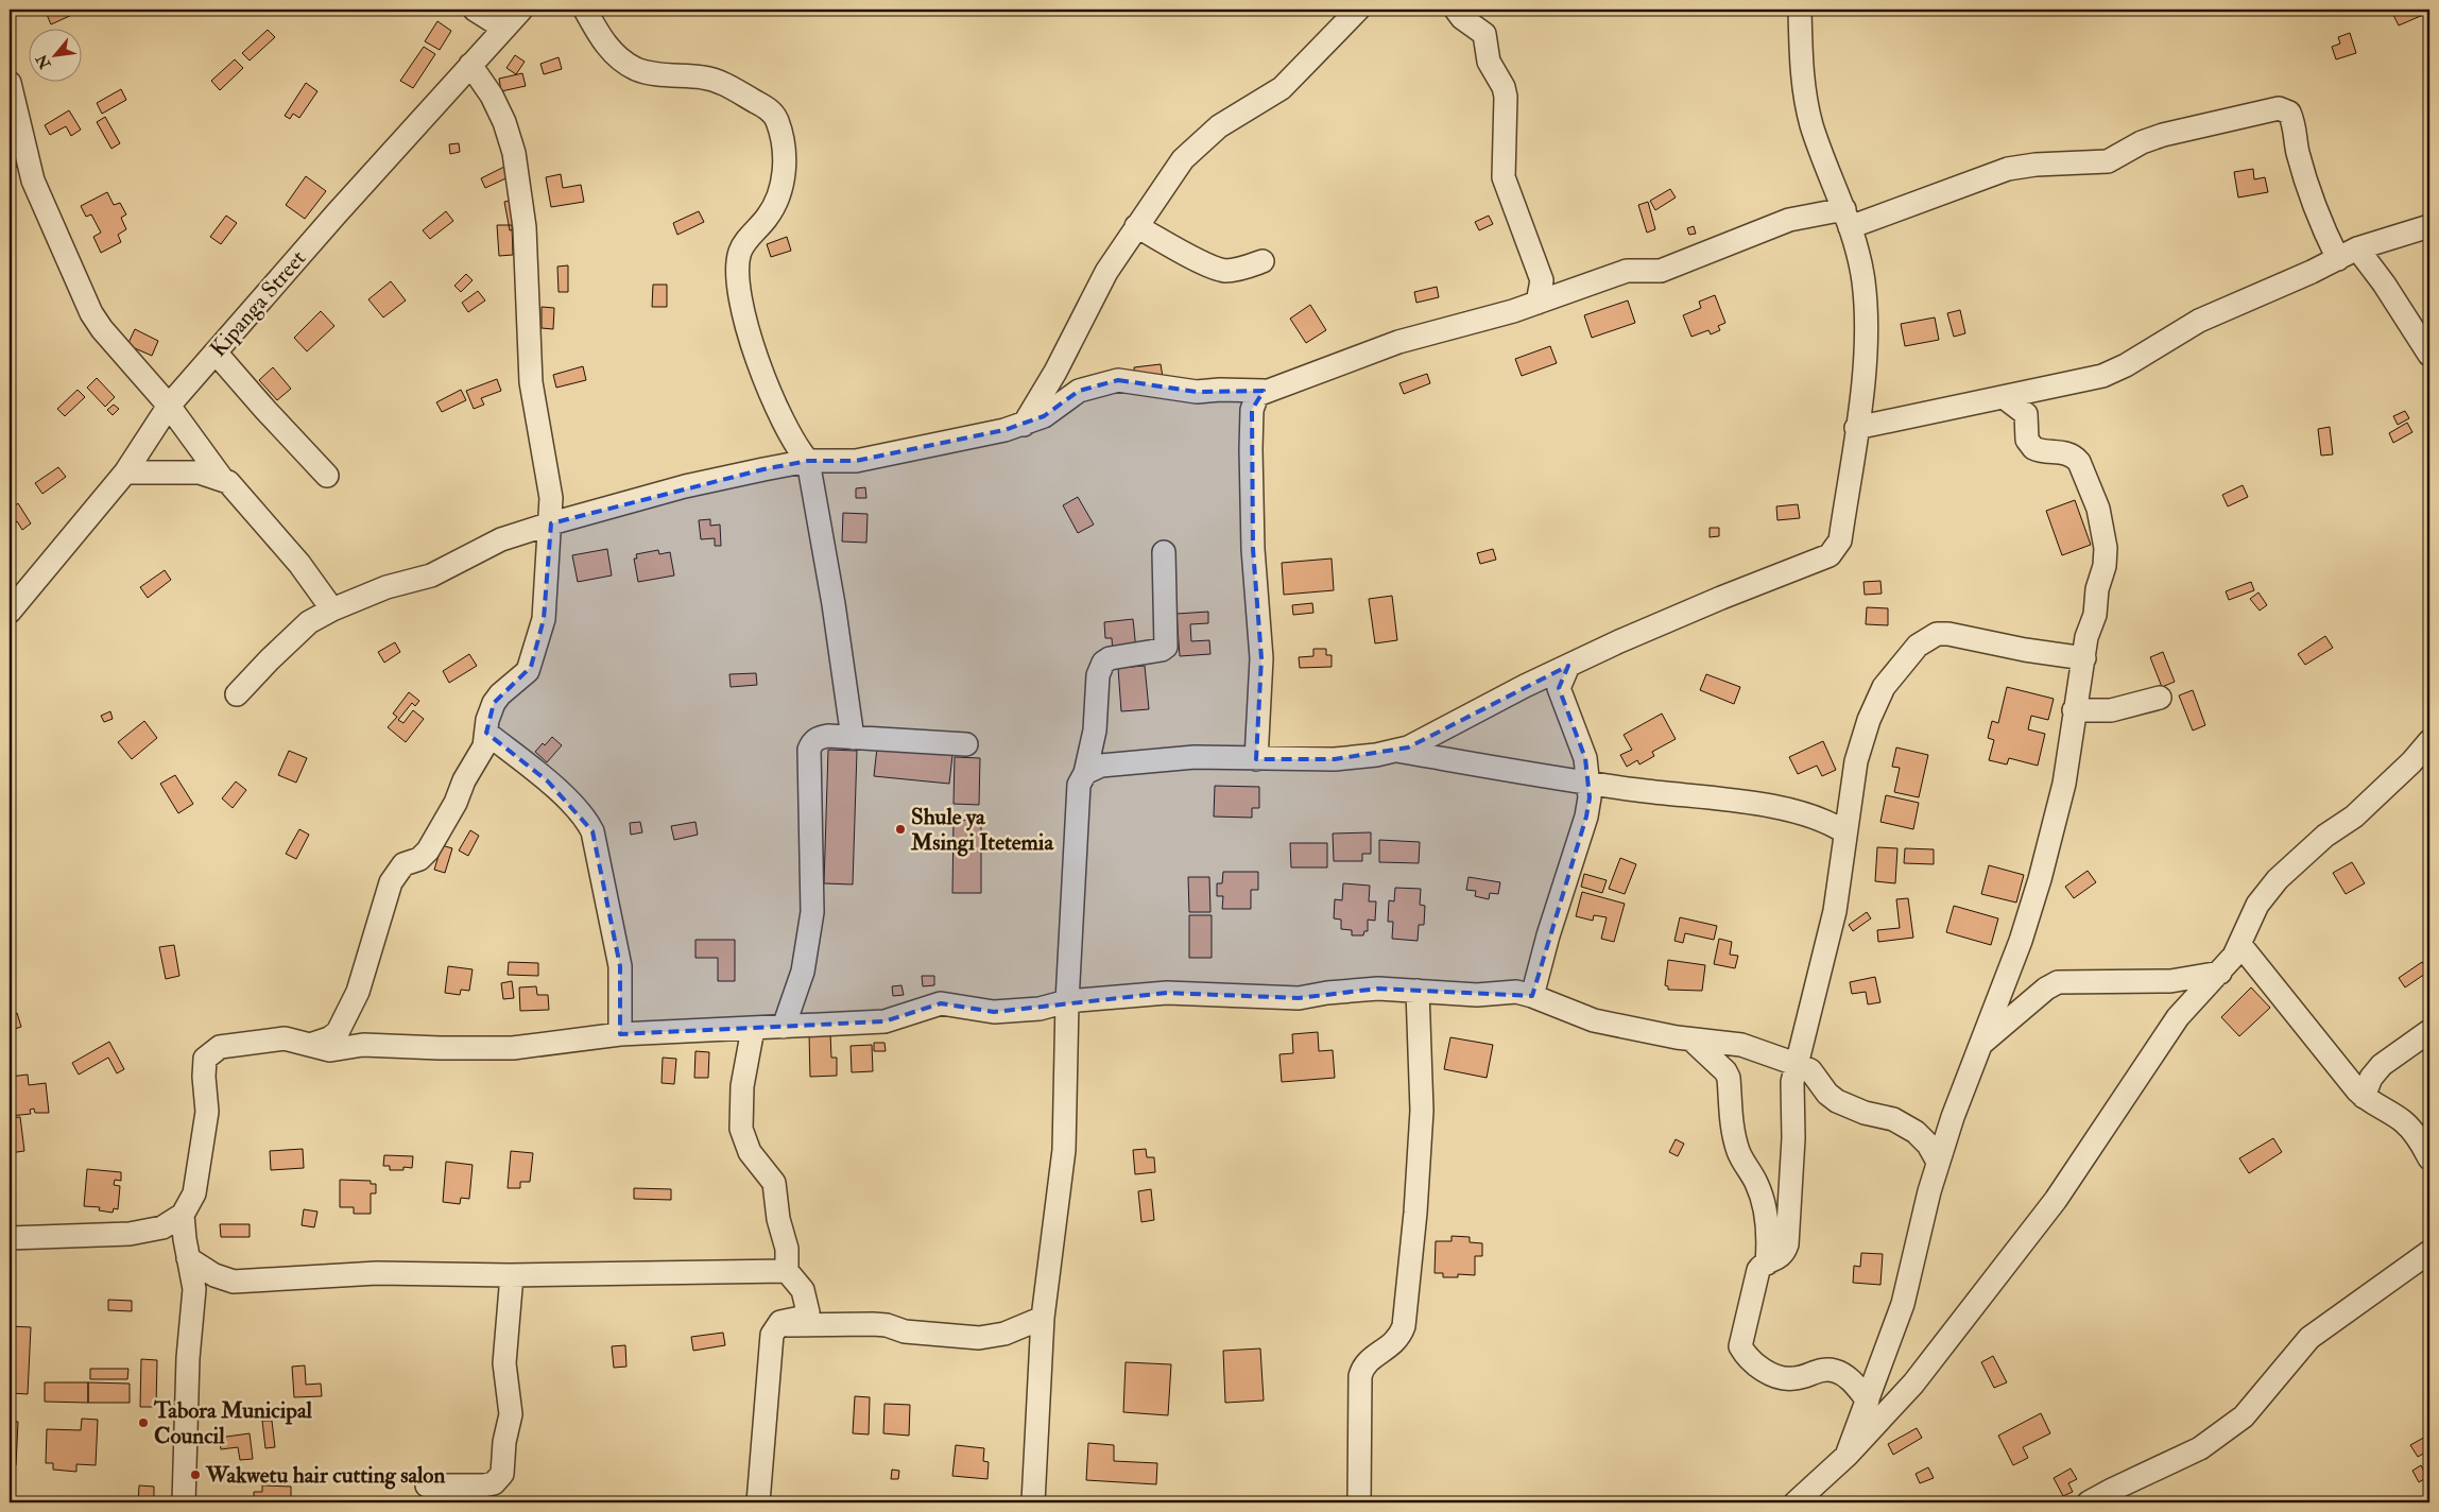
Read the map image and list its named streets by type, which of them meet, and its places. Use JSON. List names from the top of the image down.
{
  "streets": {
    "street": ["Kipanga Street"]
  },
  "places": ["Shule ya Msingi Itetemia", "Tabora Municipal Council", "Wakwetu hair cutting salon"],
  "north": "bottom left"
}
